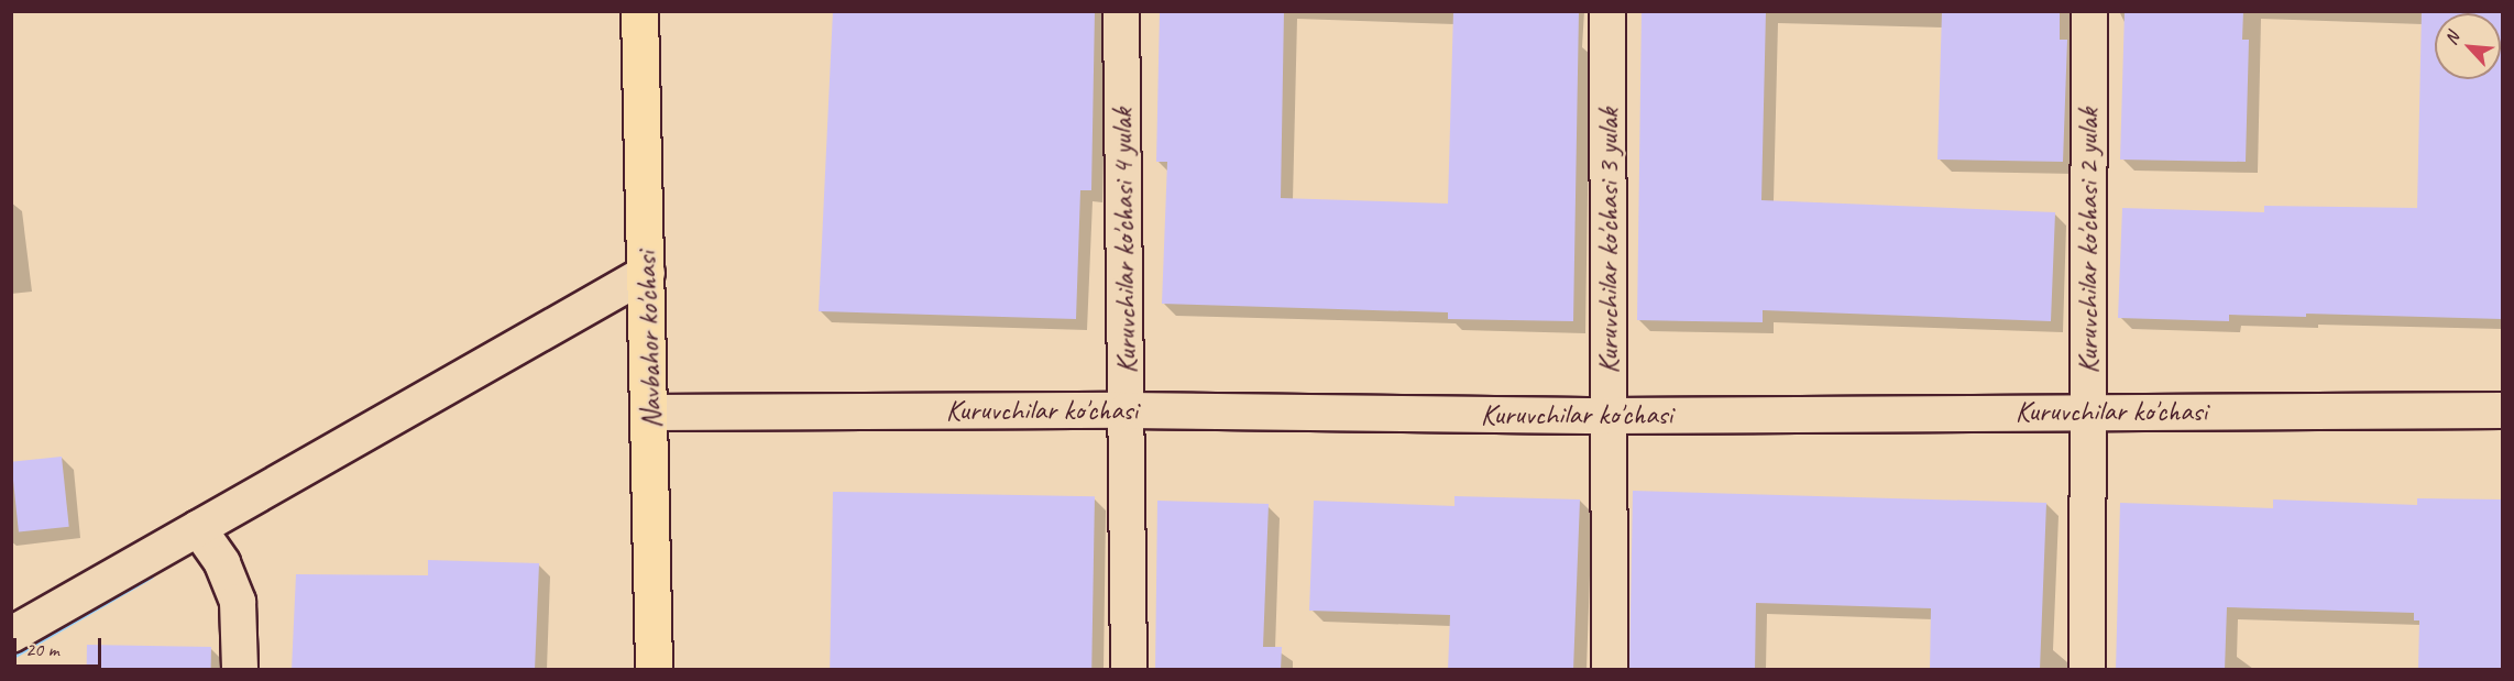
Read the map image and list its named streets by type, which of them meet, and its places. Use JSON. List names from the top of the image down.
{
  "streets": {
    "main road": ["Navbahor ko'chasi"],
    "street": [
      "Kuruvchilar ko'chasi 4 yulak",
      "Kuruvchilar ko'chasi 3 yulak",
      "Kuruvchilar ko'chasi 2 yulak",
      "Kuruvchilar ko'chasi"
    ]
  },
  "crossings": [
    ["Kuruvchilar ko'chasi 4 yulak", "Kuruvchilar ko'chasi"],
    ["Kuruvchilar ko'chasi 3 yulak", "Kuruvchilar ko'chasi"],
    ["Kuruvchilar ko'chasi 2 yulak", "Kuruvchilar ko'chasi"],
    ["Navbahor ko'chasi", "Kuruvchilar ko'chasi"]
  ],
  "scale_bar": "20 m",
  "north": "top left"
}
